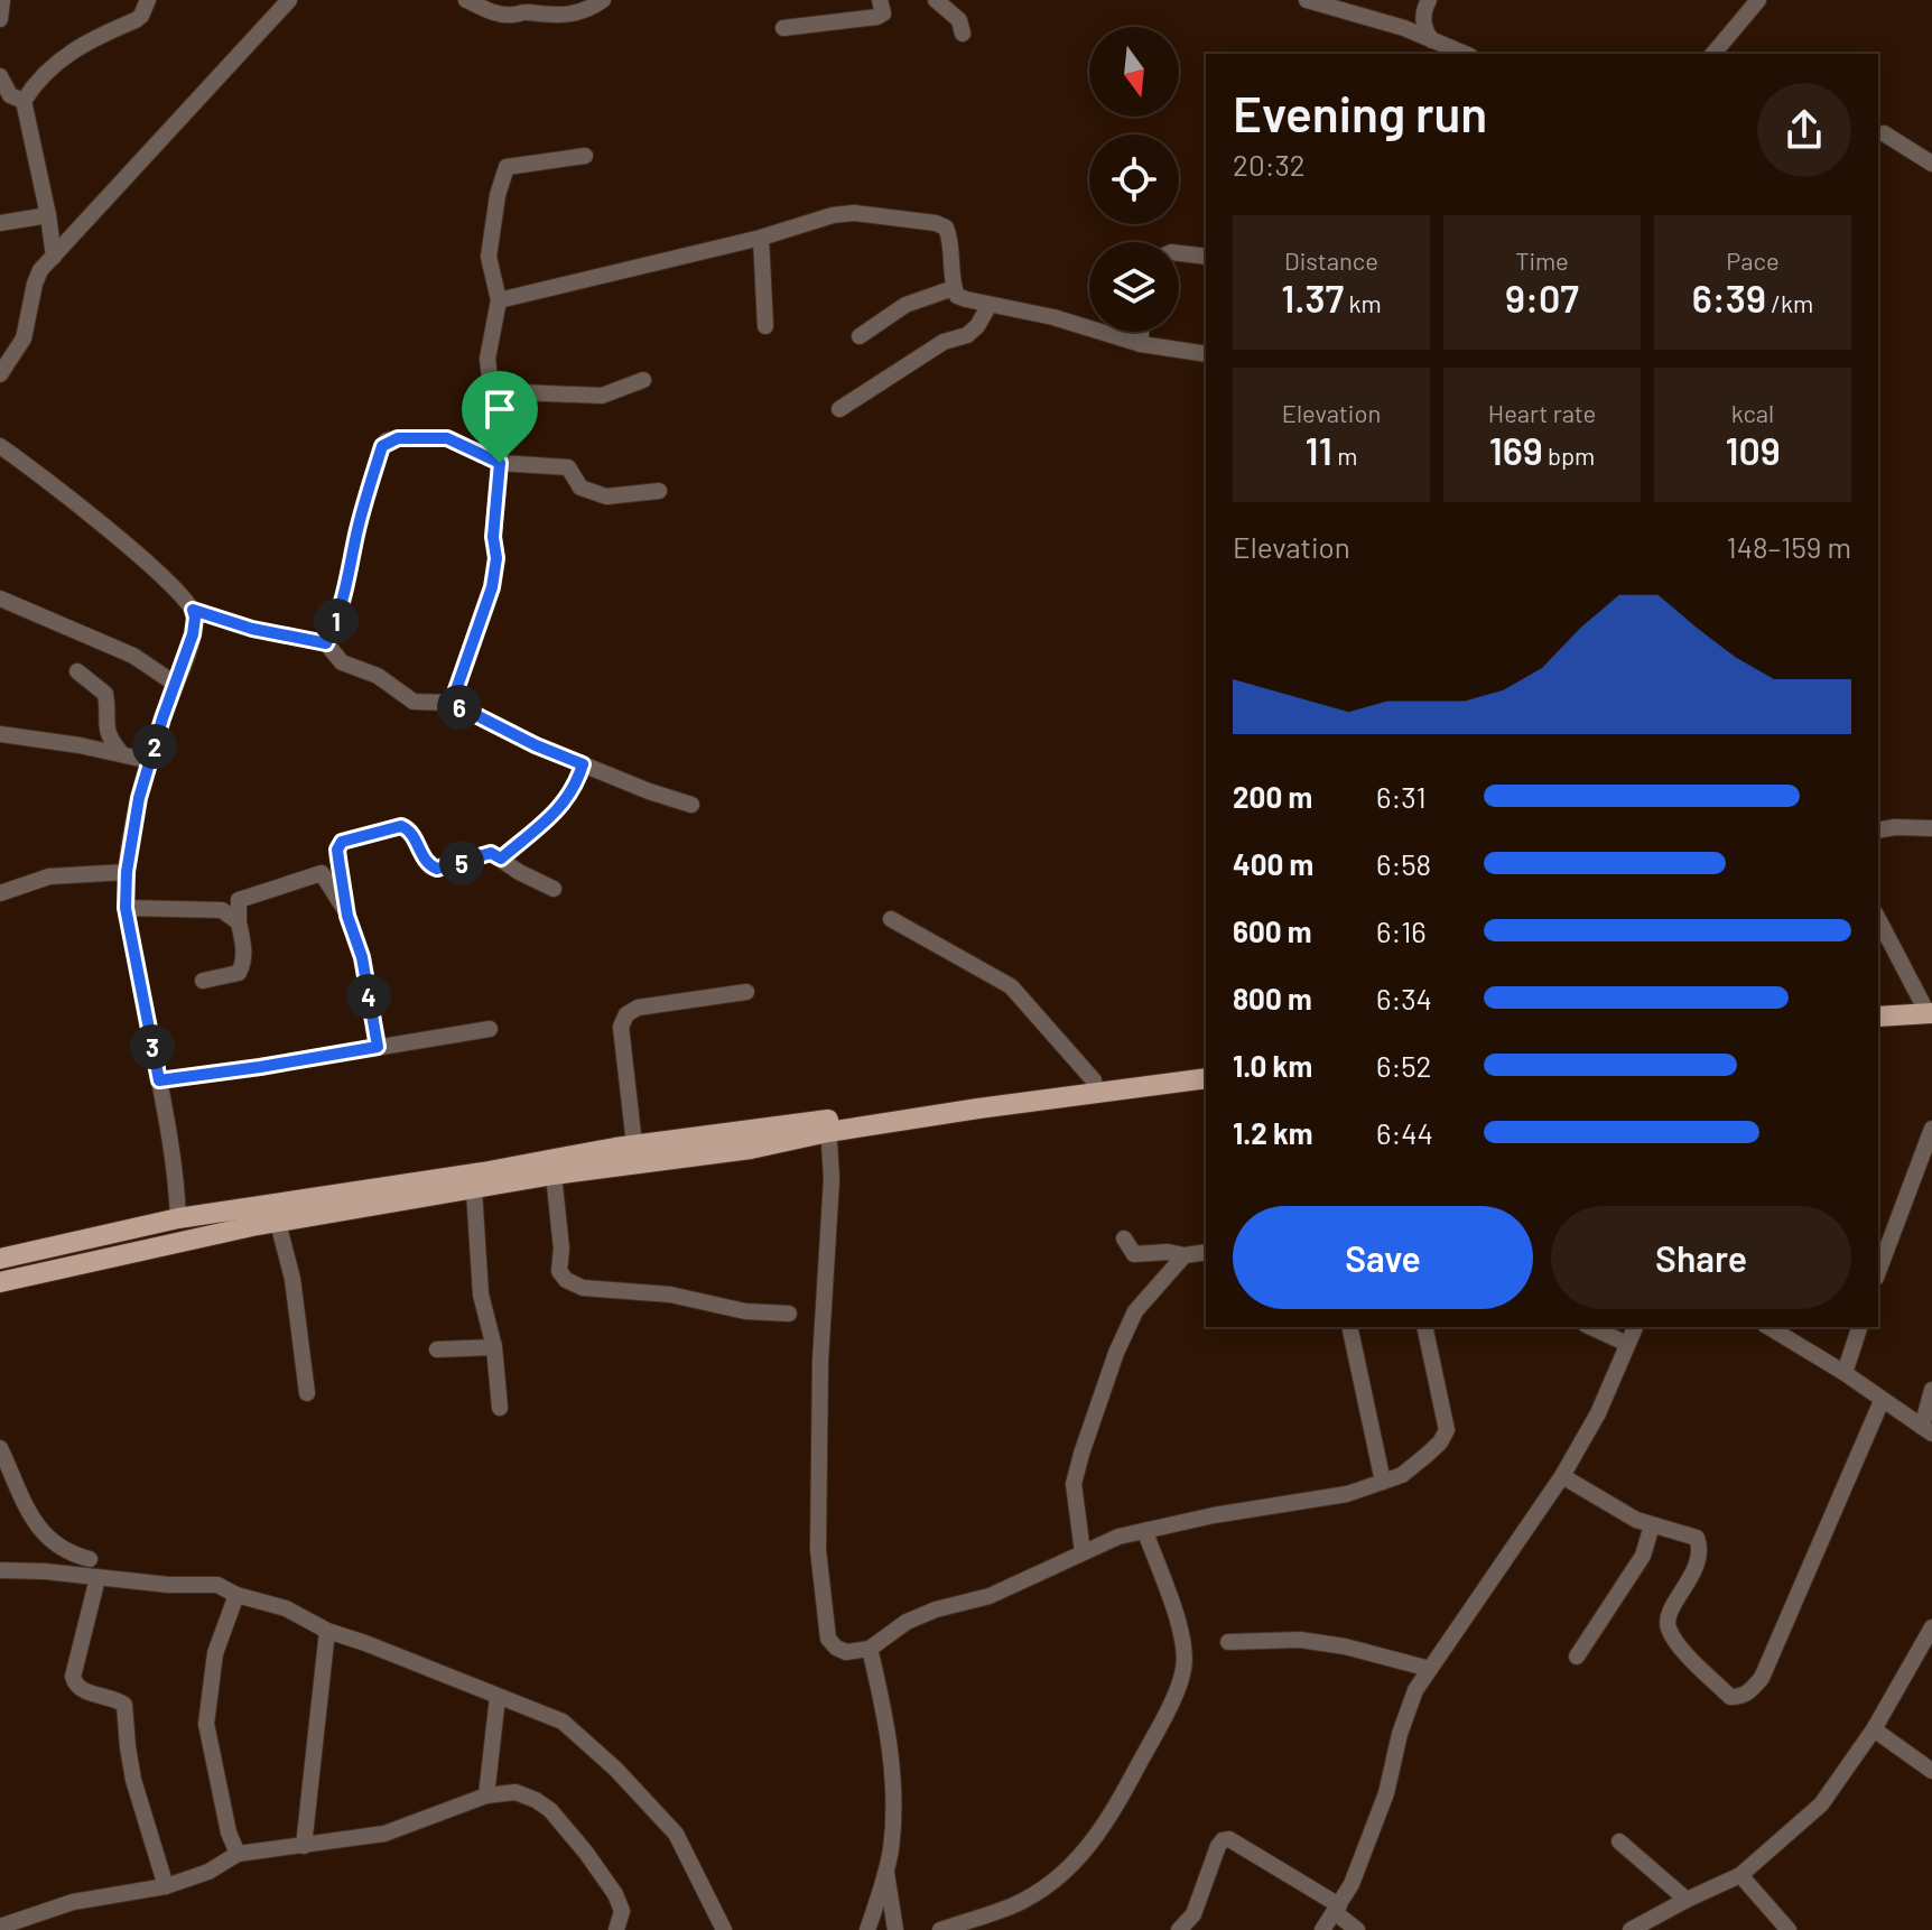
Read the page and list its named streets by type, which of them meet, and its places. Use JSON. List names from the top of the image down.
{
  "north": "bottom",
  "page": {
    "heading": ["Evening run", "20:32"],
    "stats": [
      ["Distance", "1.37 km"],
      ["Time", "9:07"],
      ["Pace", "6:39 /km"],
      ["Elevation", "11 m"],
      ["Heart rate", "169 bpm"],
      ["kcal", "109"]
    ],
    "chart": ["Elevation", "148–159 m"],
    "pins": [
      "1",
      "6",
      "2",
      "5",
      "4",
      "3"
    ],
    "list": [
      {
        "name": "200 m",
        "note": "6:31"
      },
      {
        "name": "400 m",
        "note": "6:58"
      },
      {
        "name": "600 m",
        "note": "6:16"
      },
      {
        "name": "800 m",
        "note": "6:34"
      },
      {
        "name": "1.0 km",
        "note": "6:52"
      },
      {
        "name": "1.2 km",
        "note": "6:44"
      }
    ],
    "buttons": ["Save", "Share"]
  }
}
